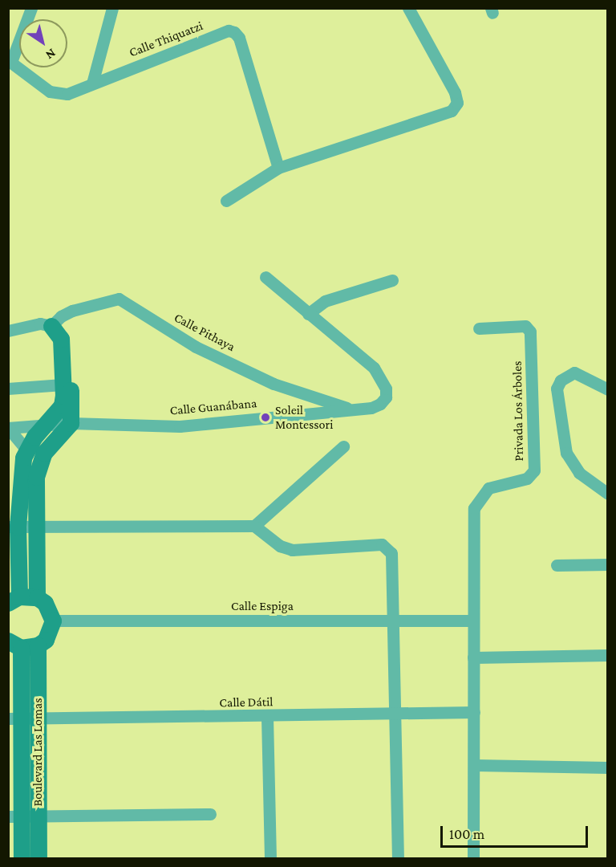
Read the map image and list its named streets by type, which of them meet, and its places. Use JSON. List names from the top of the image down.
{
  "streets": {
    "street": [
      "Calle Thiquatzi",
      "Calle Pithaya",
      "Calle Guanábana",
      "Privada Los Árboles",
      "Calle Espiga",
      "Calle Dátil",
      "Boulevard Las Lomas"
    ]
  },
  "crossings": [
    ["Calle Pithaya", "Calle Guanábana"],
    ["Privada Los Árboles", "Calle Espiga"],
    ["Privada Los Árboles", "Calle Dátil"],
    ["Calle Dátil", "Boulevard Las Lomas"]
  ],
  "places": ["Soleil Montessori"],
  "scale_bar": "100 m",
  "north": "bottom right"
}
